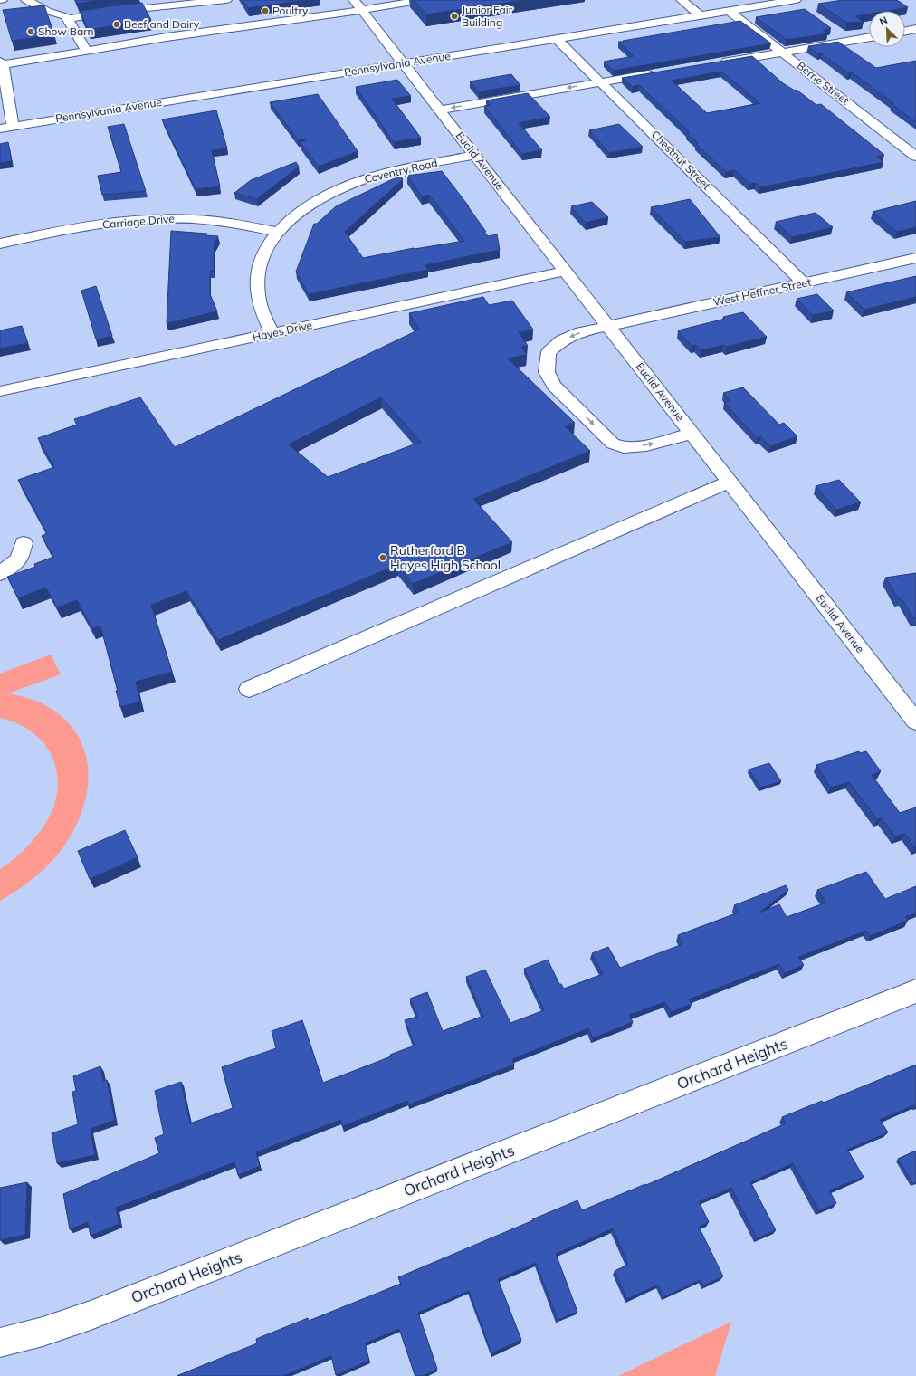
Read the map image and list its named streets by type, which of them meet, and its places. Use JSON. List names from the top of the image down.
{
  "streets": {
    "street": [
      "Pennsylvania Avenue",
      "Berne Street",
      "Chestnut Street",
      "Euclid Avenue",
      "Coventry Road",
      "Carriage Drive",
      "West Heffner Street",
      "Hayes Drive",
      "Orchard Heights"
    ]
  },
  "crossings": [
    ["Pennsylvania Avenue", "Berne Street"],
    ["Pennsylvania Avenue", "Chestnut Street"],
    ["Pennsylvania Avenue", "Euclid Avenue"],
    ["Chestnut Street", "West Heffner Street"],
    ["Euclid Avenue", "Coventry Road"],
    ["Euclid Avenue", "West Heffner Street"],
    ["Euclid Avenue", "Hayes Drive"],
    ["Coventry Road", "Carriage Drive"],
    ["Coventry Road", "Hayes Drive"]
  ],
  "places": [
    "Poultry",
    "Junior Fair Building",
    "Beef and Dairy",
    "Show Barn",
    "Rutherford B Hayes High School"
  ],
  "north": "top left"
}
